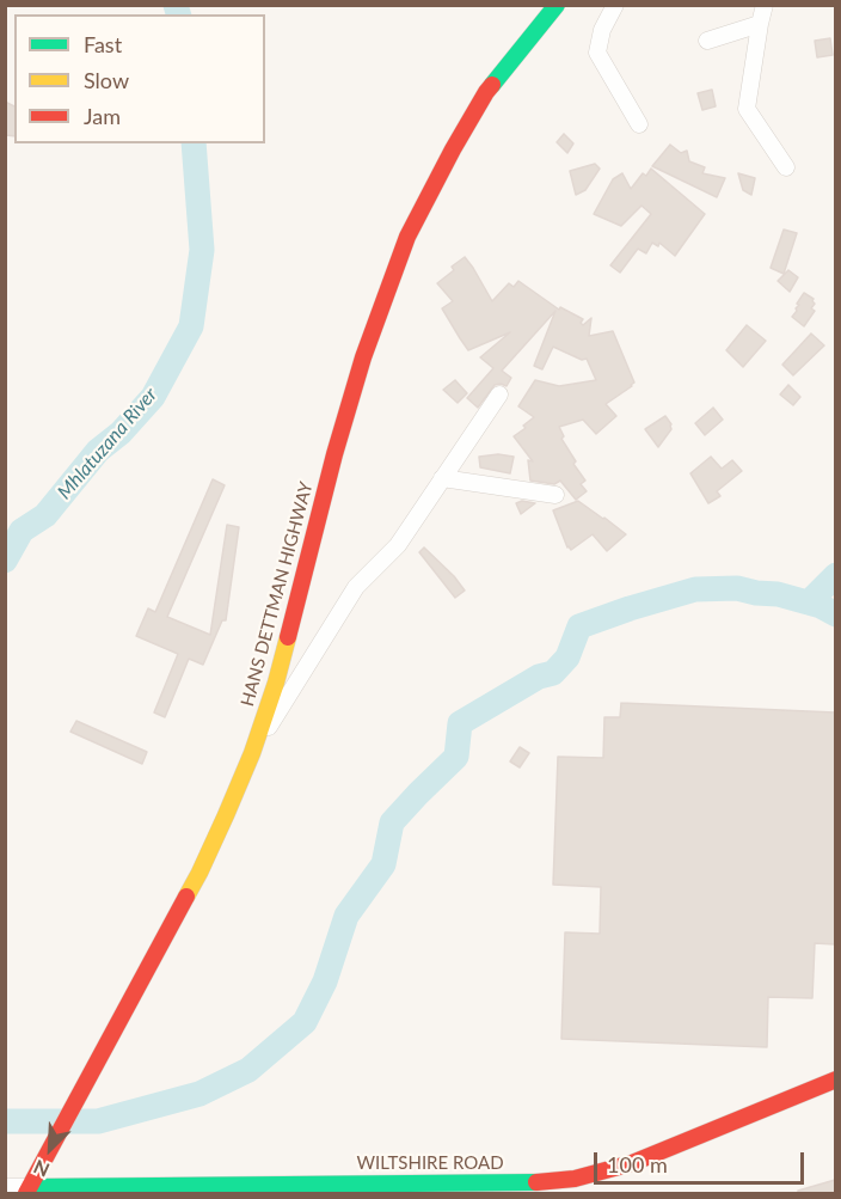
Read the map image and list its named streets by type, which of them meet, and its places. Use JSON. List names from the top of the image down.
{
  "streets": {
    "street": ["HANS DETTMAN HIGHWAY", "WILTSHIRE ROAD"]
  },
  "crossings": [
    ["HANS DETTMAN HIGHWAY", "WILTSHIRE ROAD"]
  ],
  "water": ["Mhlatuzana River"],
  "legend": ["Fast", "Slow", "Jam"],
  "scale_bar": "100 m",
  "north": "bottom left"
}
